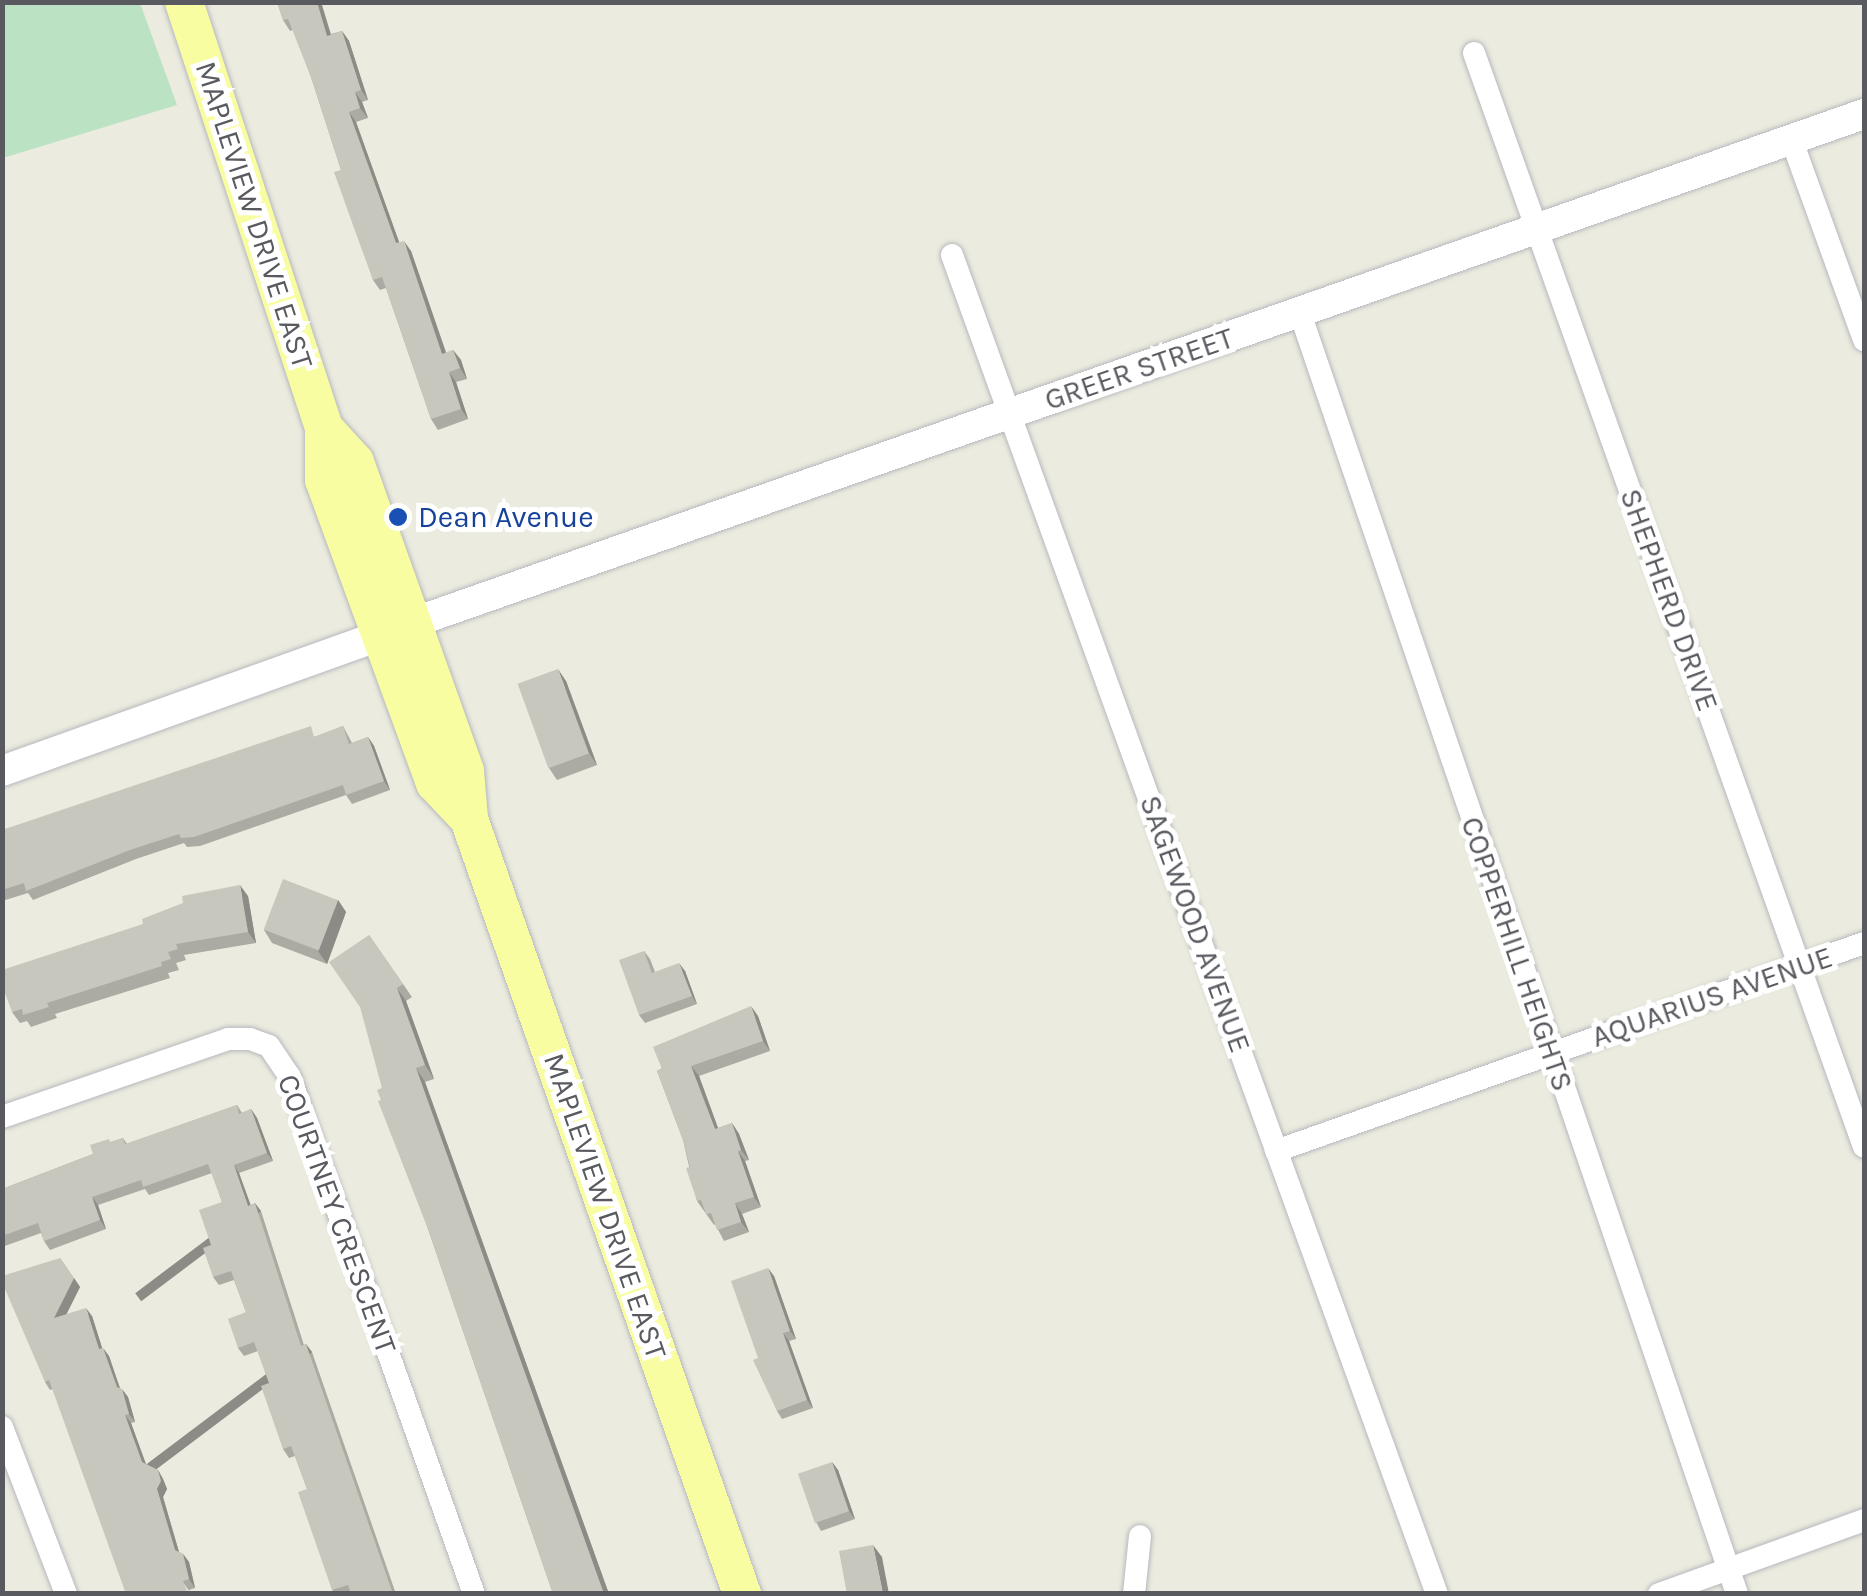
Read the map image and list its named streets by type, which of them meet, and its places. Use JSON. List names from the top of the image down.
{
  "streets": {
    "main road": ["MAPLEVIEW DRIVE EAST"],
    "street": [
      "GREER STREET",
      "SHEPHERD DRIVE",
      "SAGEWOOD AVENUE",
      "COPPERHILL HEIGHTS",
      "AQUARIUS AVENUE",
      "COURTNEY CRESCENT"
    ]
  },
  "crossings": [
    ["MAPLEVIEW DRIVE EAST", "GREER STREET"],
    ["GREER STREET", "SHEPHERD DRIVE"],
    ["GREER STREET", "SAGEWOOD AVENUE"],
    ["GREER STREET", "COPPERHILL HEIGHTS"],
    ["SHEPHERD DRIVE", "AQUARIUS AVENUE"],
    ["SAGEWOOD AVENUE", "AQUARIUS AVENUE"],
    ["COPPERHILL HEIGHTS", "AQUARIUS AVENUE"]
  ],
  "places": ["Dean Avenue"]
}
